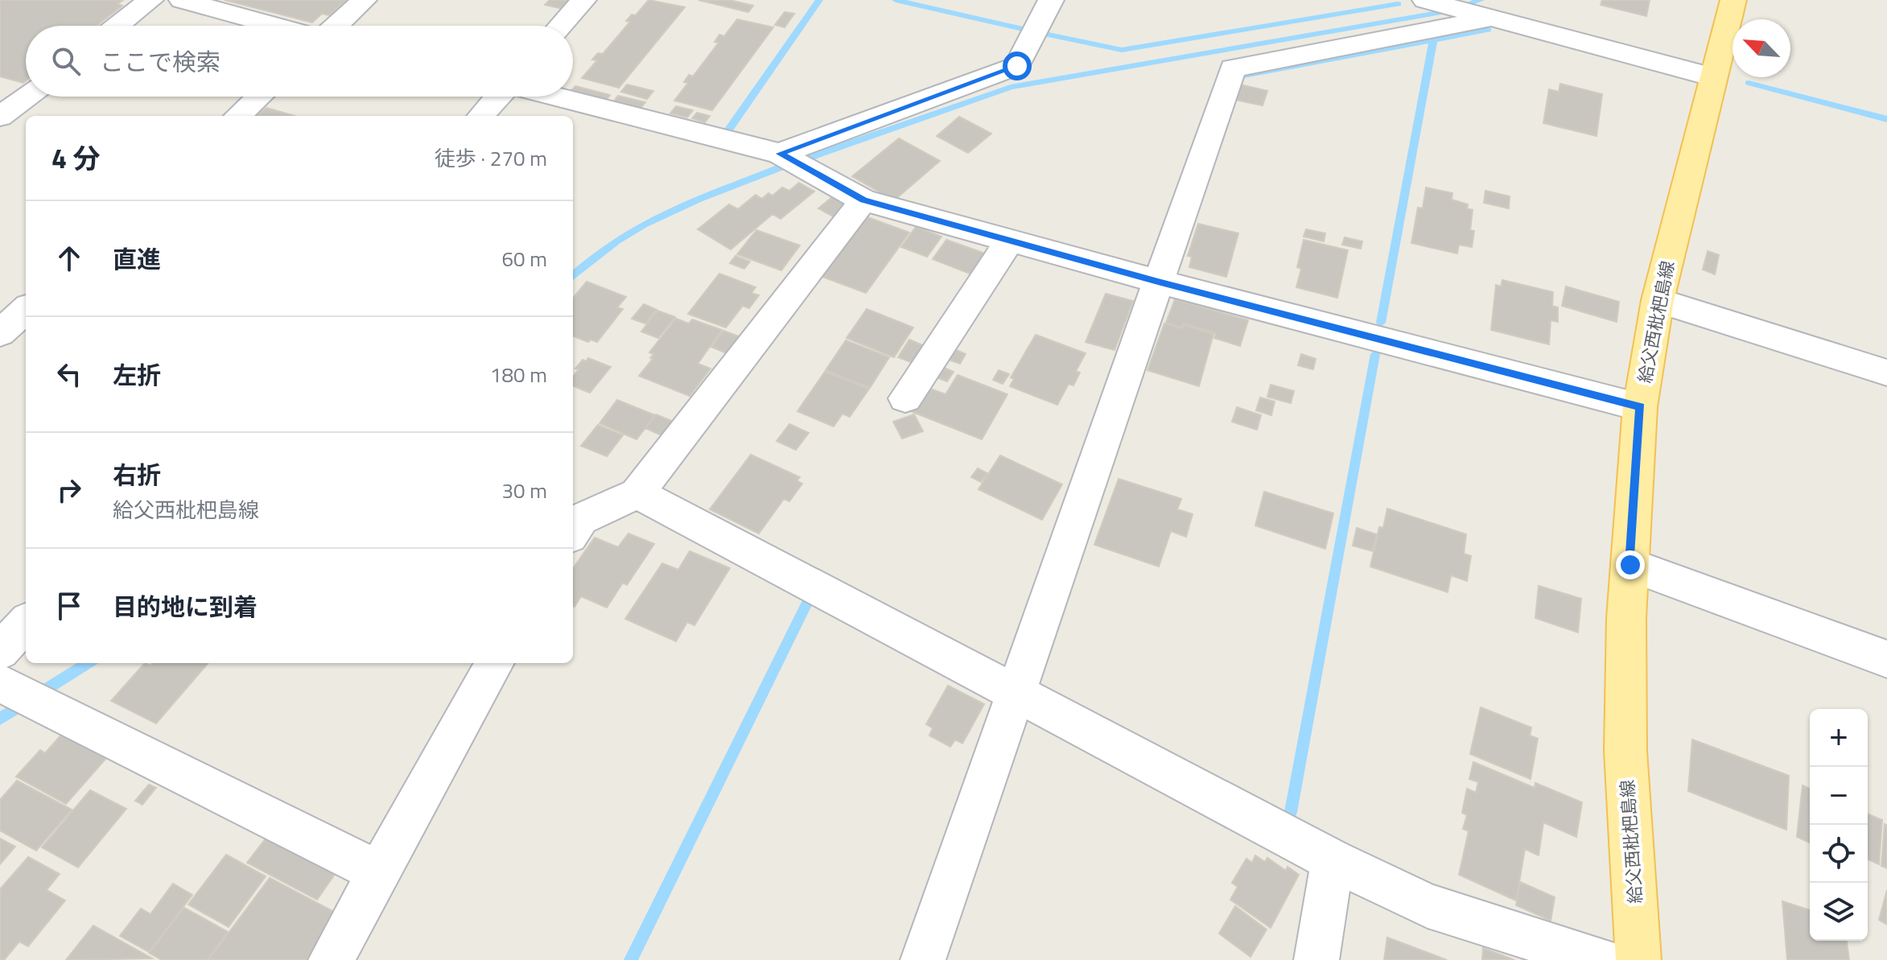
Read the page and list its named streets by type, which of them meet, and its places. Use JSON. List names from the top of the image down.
{
  "streets": {
    "main road": ["給父西枇杷島線"]
  },
  "north": "top left",
  "page": {
    "search": "ここで検索",
    "heading": ["4 分", "徒歩 · 270 m"],
    "list": [
      ["直進", "60 m"],
      ["左折", "180 m"],
      ["右折", "給父西枇杷島線", "30 m"],
      "目的地に到着"
    ],
    "map_buttons": ["+", "−"]
  }
}
